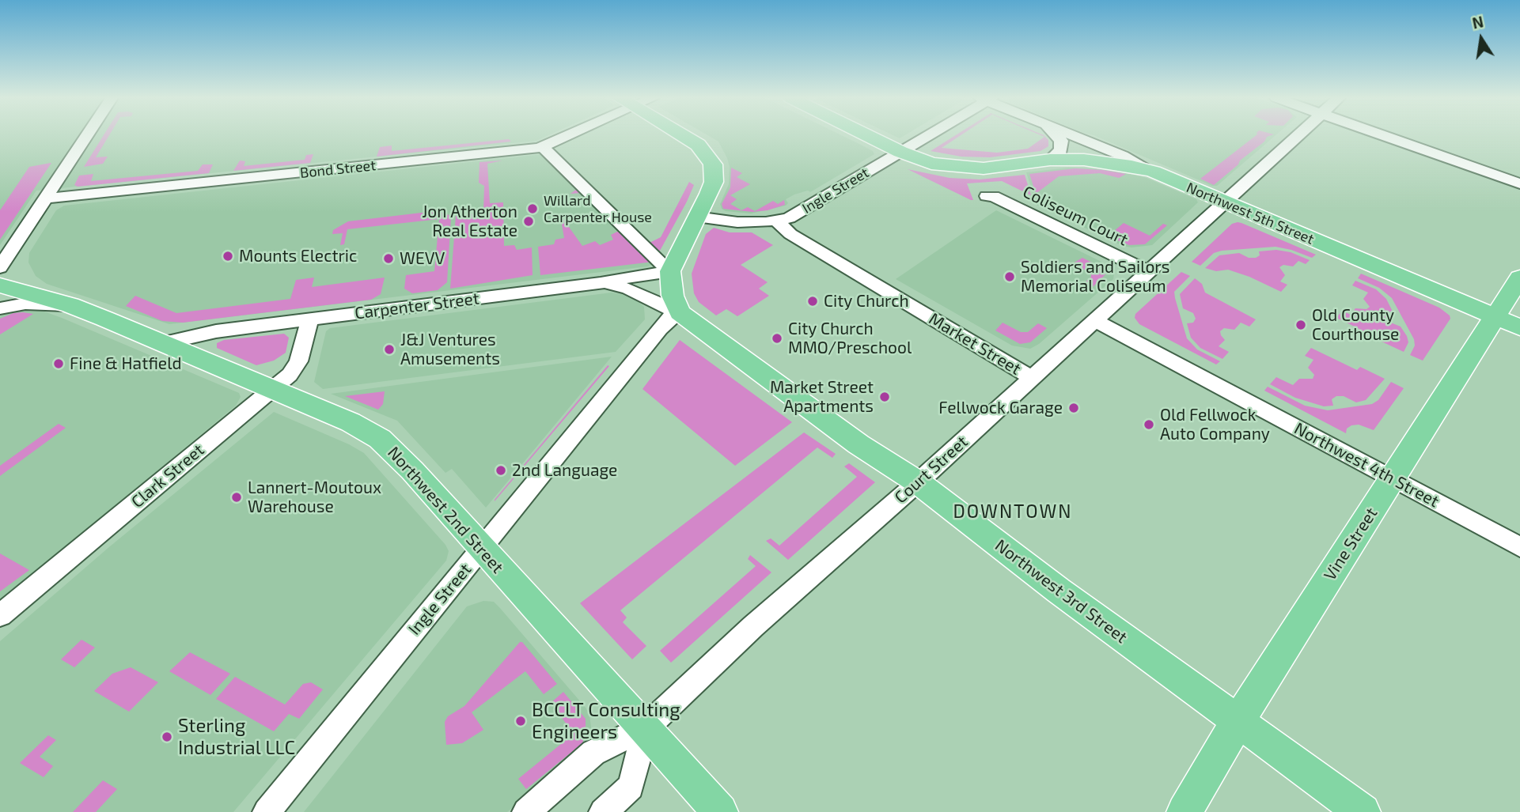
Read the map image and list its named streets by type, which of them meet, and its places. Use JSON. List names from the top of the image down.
{
  "streets": {
    "main road": [
      "Northwest 5th Street",
      "Northwest 2nd Street",
      "Vine Street",
      "Northwest 3rd Street"
    ],
    "street": [
      "Bond Street",
      "Ingle Street",
      "Coliseum Court",
      "Carpenter Street",
      "Market Street",
      "Northwest 4th Street",
      "Court Street",
      "Clark Street"
    ]
  },
  "crossings": [
    ["Ingle Street", "Market Street"],
    ["Ingle Street", "Northwest 2nd Street"],
    ["Ingle Street", "Northwest 3rd Street"],
    ["Northwest 5th Street", "Court Street"],
    ["Northwest 5th Street", "Vine Street"],
    ["Coliseum Court", "Court Street"],
    ["Carpenter Street", "Clark Street"],
    ["Carpenter Street", "Northwest 2nd Street"],
    ["Carpenter Street", "Northwest 3rd Street"],
    ["Market Street", "Court Street"],
    ["Northwest 4th Street", "Court Street"],
    ["Northwest 4th Street", "Vine Street"],
    ["Court Street", "Northwest 2nd Street"],
    ["Court Street", "Northwest 3rd Street"],
    ["Clark Street", "Northwest 2nd Street"],
    ["Vine Street", "Northwest 3rd Street"]
  ],
  "districts": ["DOWNTOWN"],
  "places": [
    "Willard Carpenter House",
    "Jon Atherton Real Estate",
    "Mounts Electric",
    "WEVV",
    "Soldiers and Sailors Memorial Coliseum",
    "City Church",
    "Old County Courthouse",
    "City Church MMO/Preschool",
    "J&J Ventures Amusements",
    "Fine & Hatfield",
    "Market Street Apartments",
    "Fellwock Garage",
    "Old Fellwock Auto Company",
    "2nd Language",
    "Lannert-Moutoux Warehouse",
    "BCCLT Consulting Engineers",
    "Sterling Industrial LLC"
  ],
  "north": "top"
}
